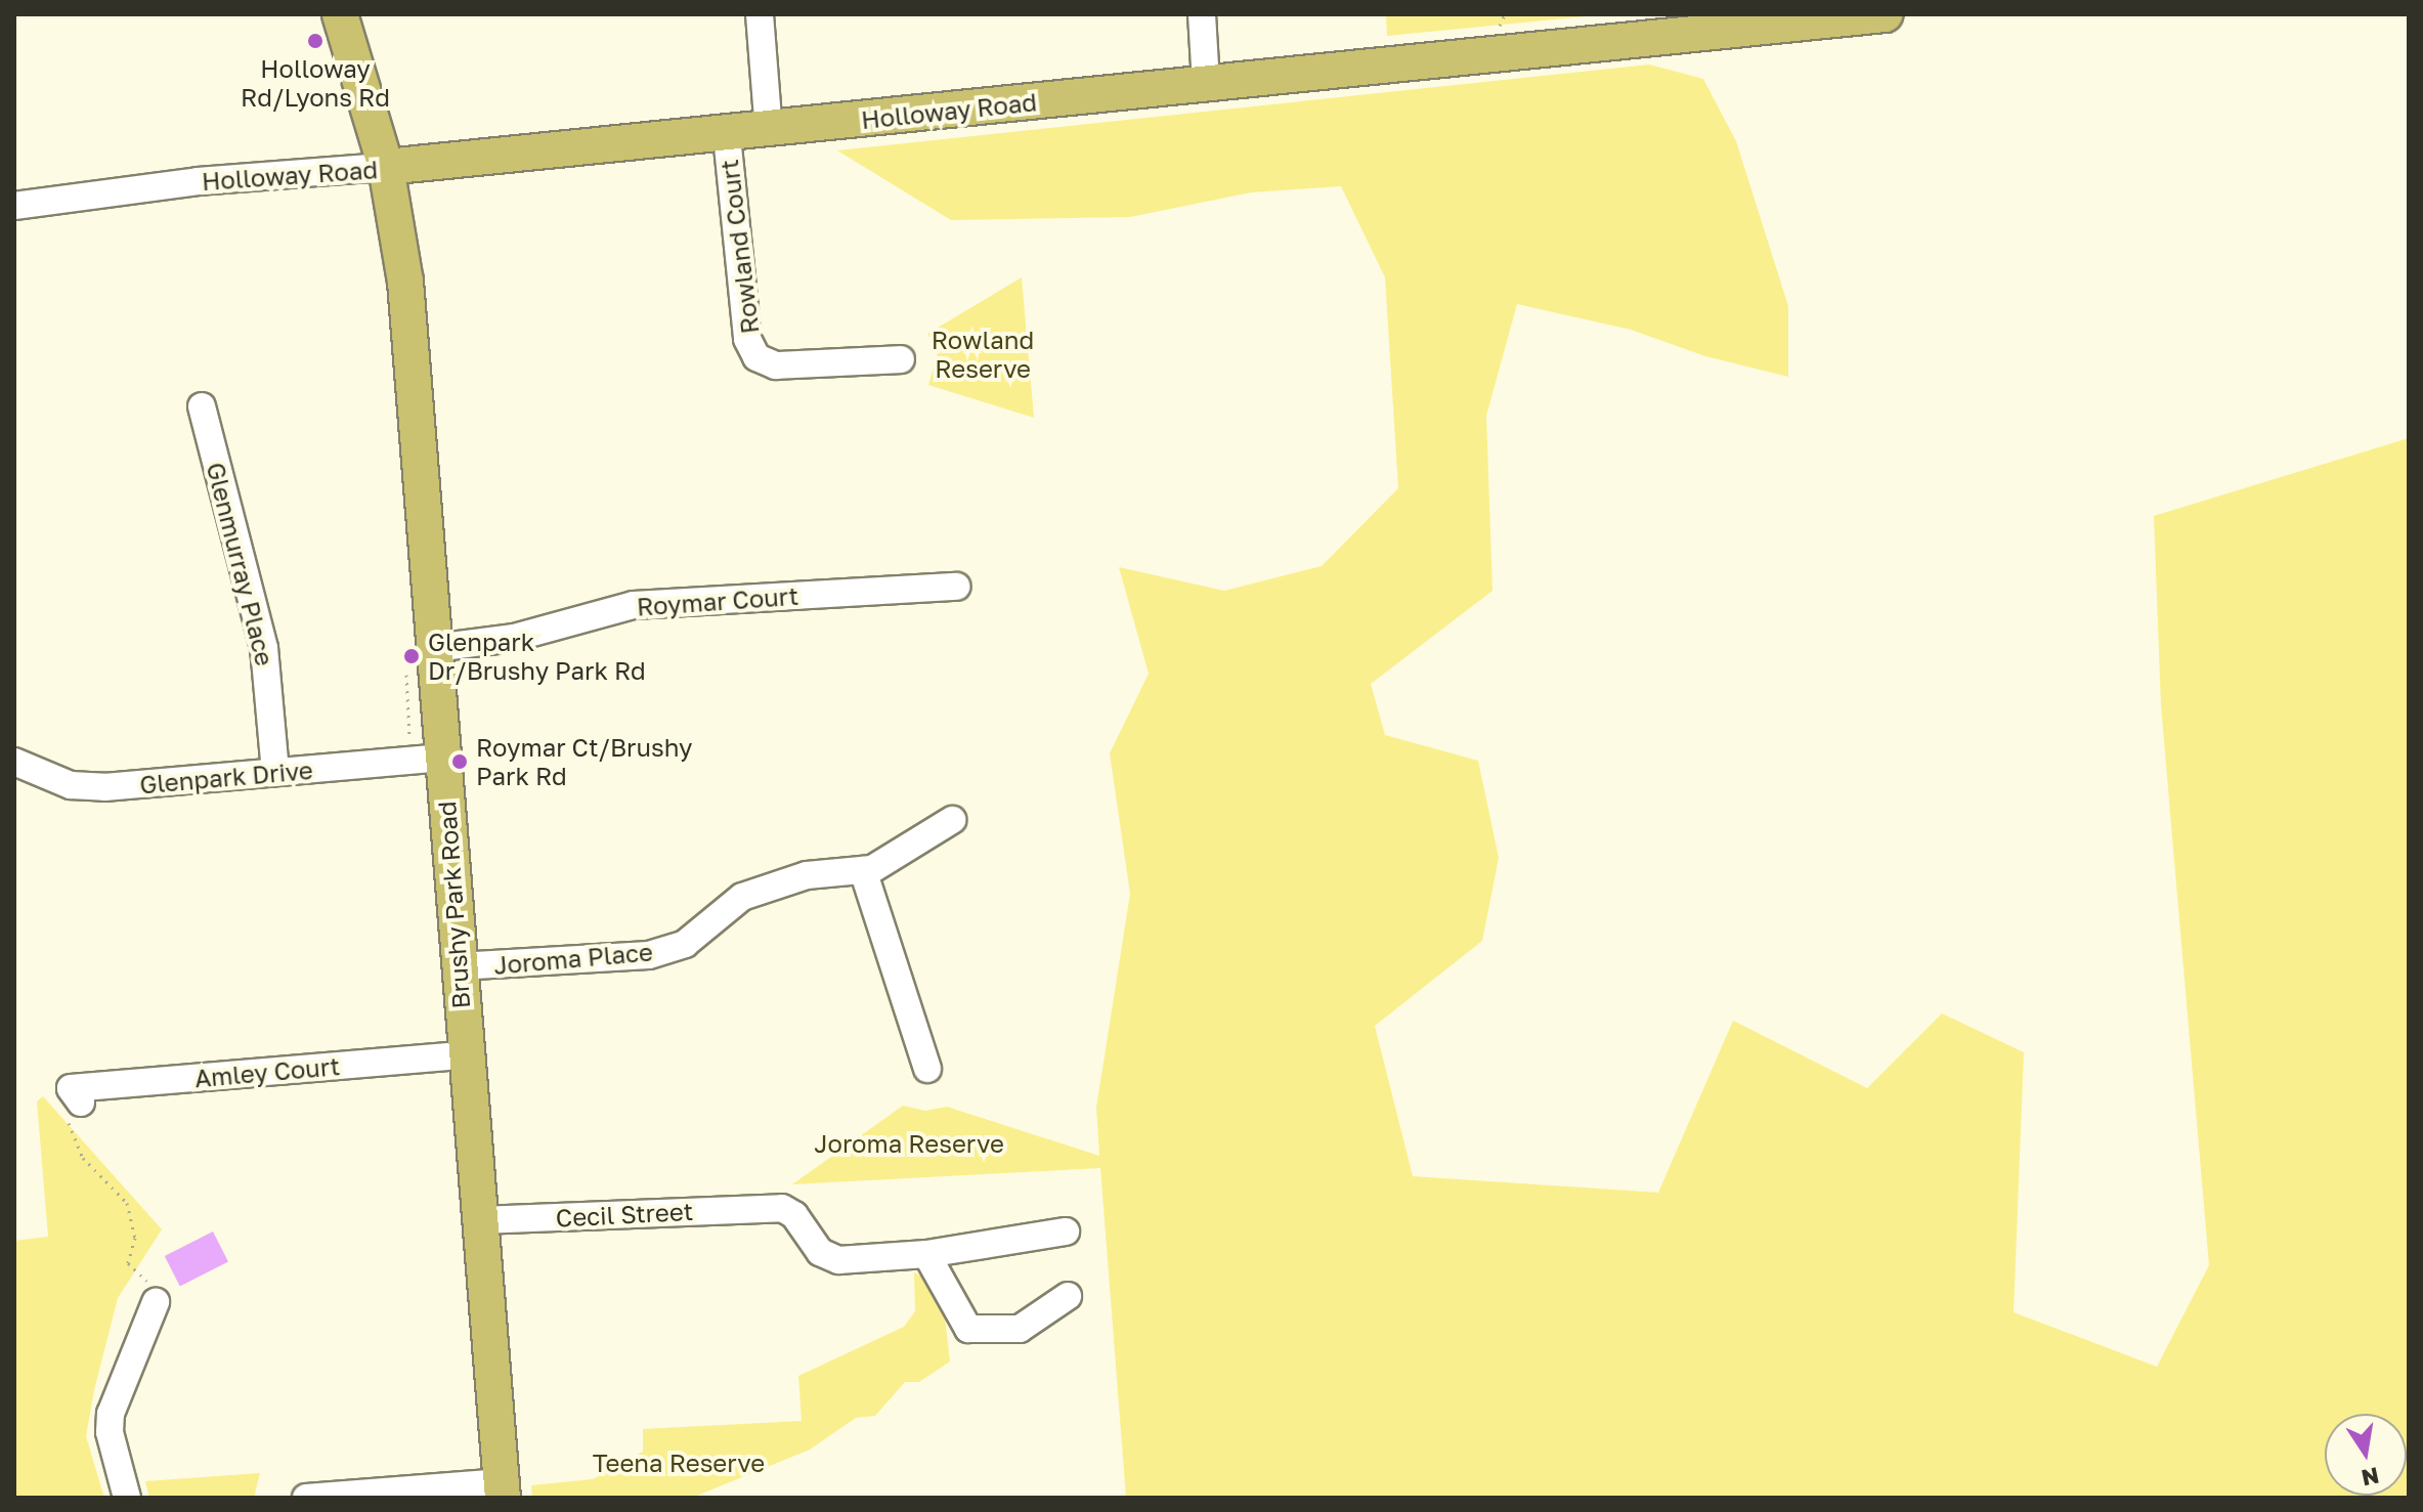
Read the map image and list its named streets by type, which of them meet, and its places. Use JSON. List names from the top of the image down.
{
  "streets": {
    "main road": ["Holloway Road", "Brushy Park Road"],
    "street": [
      "Rowland Court",
      "Glenmurray Place",
      "Roymar Court",
      "Glenpark Drive",
      "Joroma Place",
      "Amley Court",
      "Cecil Street"
    ]
  },
  "crossings": [
    ["Holloway Road", "Rowland Court"],
    ["Holloway Road", "Brushy Park Road"],
    ["Glenmurray Place", "Glenpark Drive"],
    ["Roymar Court", "Brushy Park Road"],
    ["Glenpark Drive", "Brushy Park Road"],
    ["Brushy Park Road", "Joroma Place"],
    ["Brushy Park Road", "Amley Court"],
    ["Brushy Park Road", "Cecil Street"]
  ],
  "parks": ["Rowland Reserve", "Joroma Reserve", "Teena Reserve"],
  "places": ["Holloway Rd/Lyons Rd", "Glenpark Dr/Brushy Park Rd", "Roymar Ct/Brushy Park Rd"],
  "north": "bottom"
}
